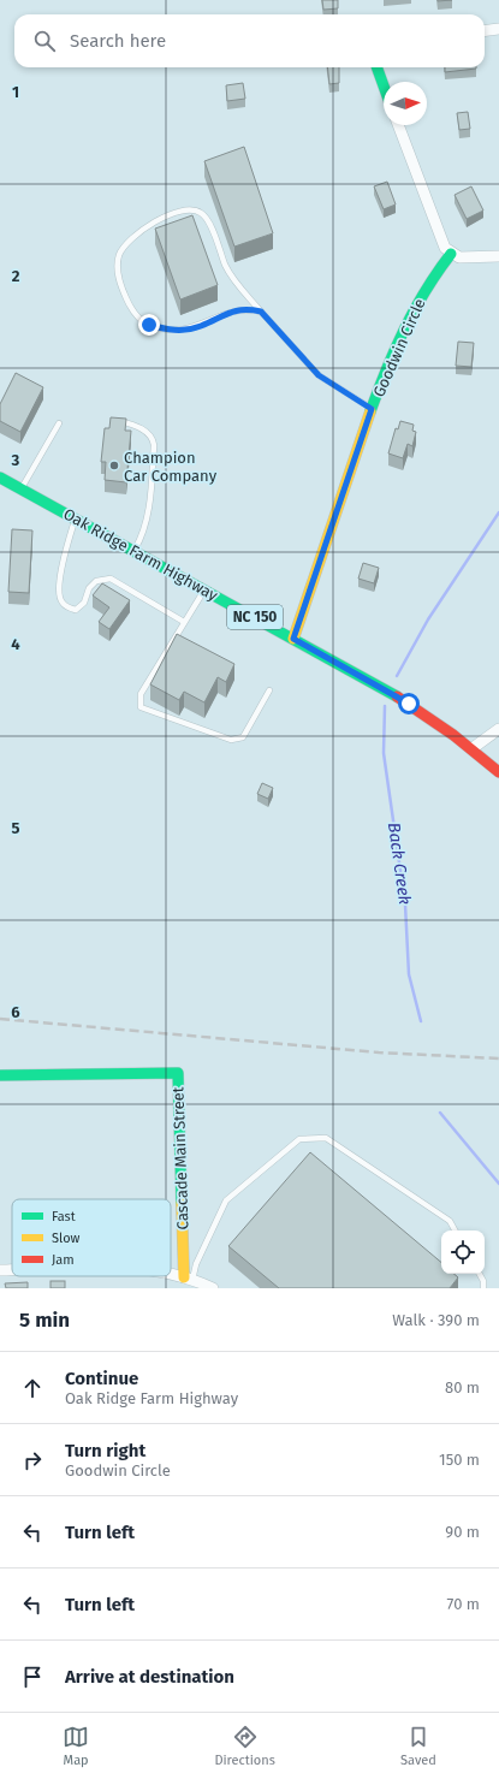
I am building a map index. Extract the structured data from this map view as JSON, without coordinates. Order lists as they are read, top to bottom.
{
  "streets": {
    "street": [
      "Goodwin Circle",
      "Oak Ridge Farm Highway",
      "NC 150",
      "Cascade Main Street"
    ]
  },
  "crossings": [
    ["Goodwin Circle", "Oak Ridge Farm Highway"]
  ],
  "water": ["Back Creek"],
  "places": ["Champion Car Company"],
  "legend": ["Fast", "Slow", "Jam"],
  "north": "right",
  "page": {
    "search": "Search here",
    "heading": ["5 min", "Walk · 390 m"],
    "list": [
      ["Continue", "Oak Ridge Farm Highway", "80 m"],
      ["Turn right", "Goodwin Circle", "150 m"],
      ["Turn left", "90 m"],
      ["Turn left", "70 m"],
      "Arrive at destination"
    ],
    "nav": ["Map", "Directions", "Saved"]
  },
  "grid": {
    "rows": [
      "1",
      "2",
      "3",
      "4",
      "5",
      "6"
    ]
  }
}
